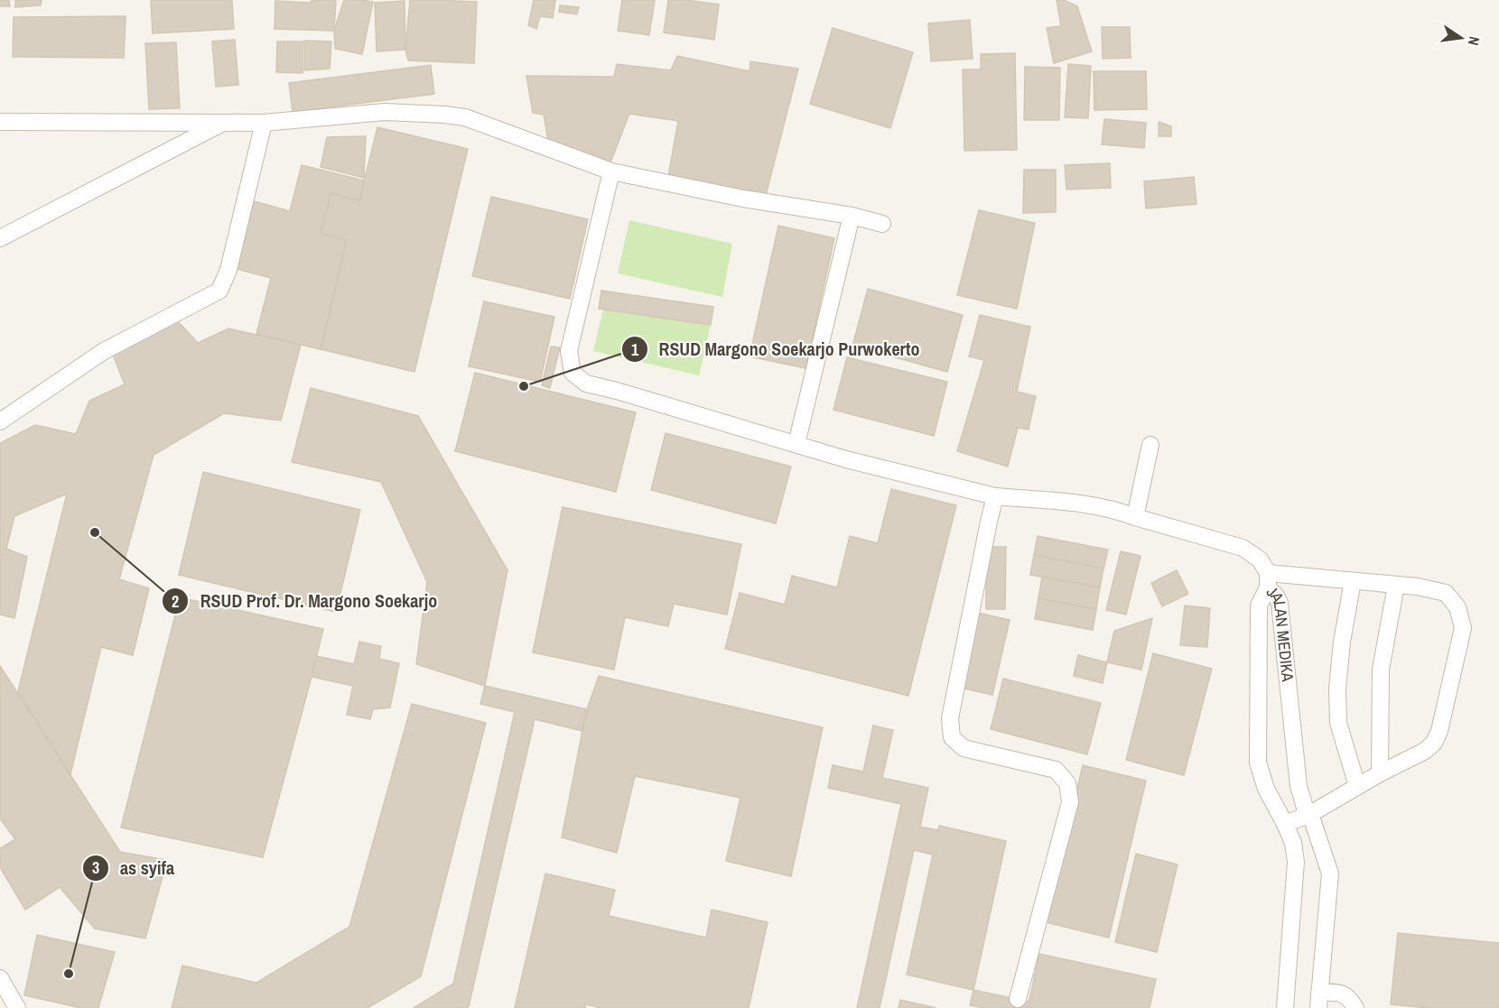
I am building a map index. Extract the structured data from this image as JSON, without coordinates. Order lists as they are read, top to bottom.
{
  "streets": {
    "lane": ["JALAN MEDIKA"]
  },
  "places": ["RSUD Margono Soekarjo Purwokerto", "RSUD Prof. Dr. Margono Soekarjo", "as syifa"],
  "north": "right"
}
